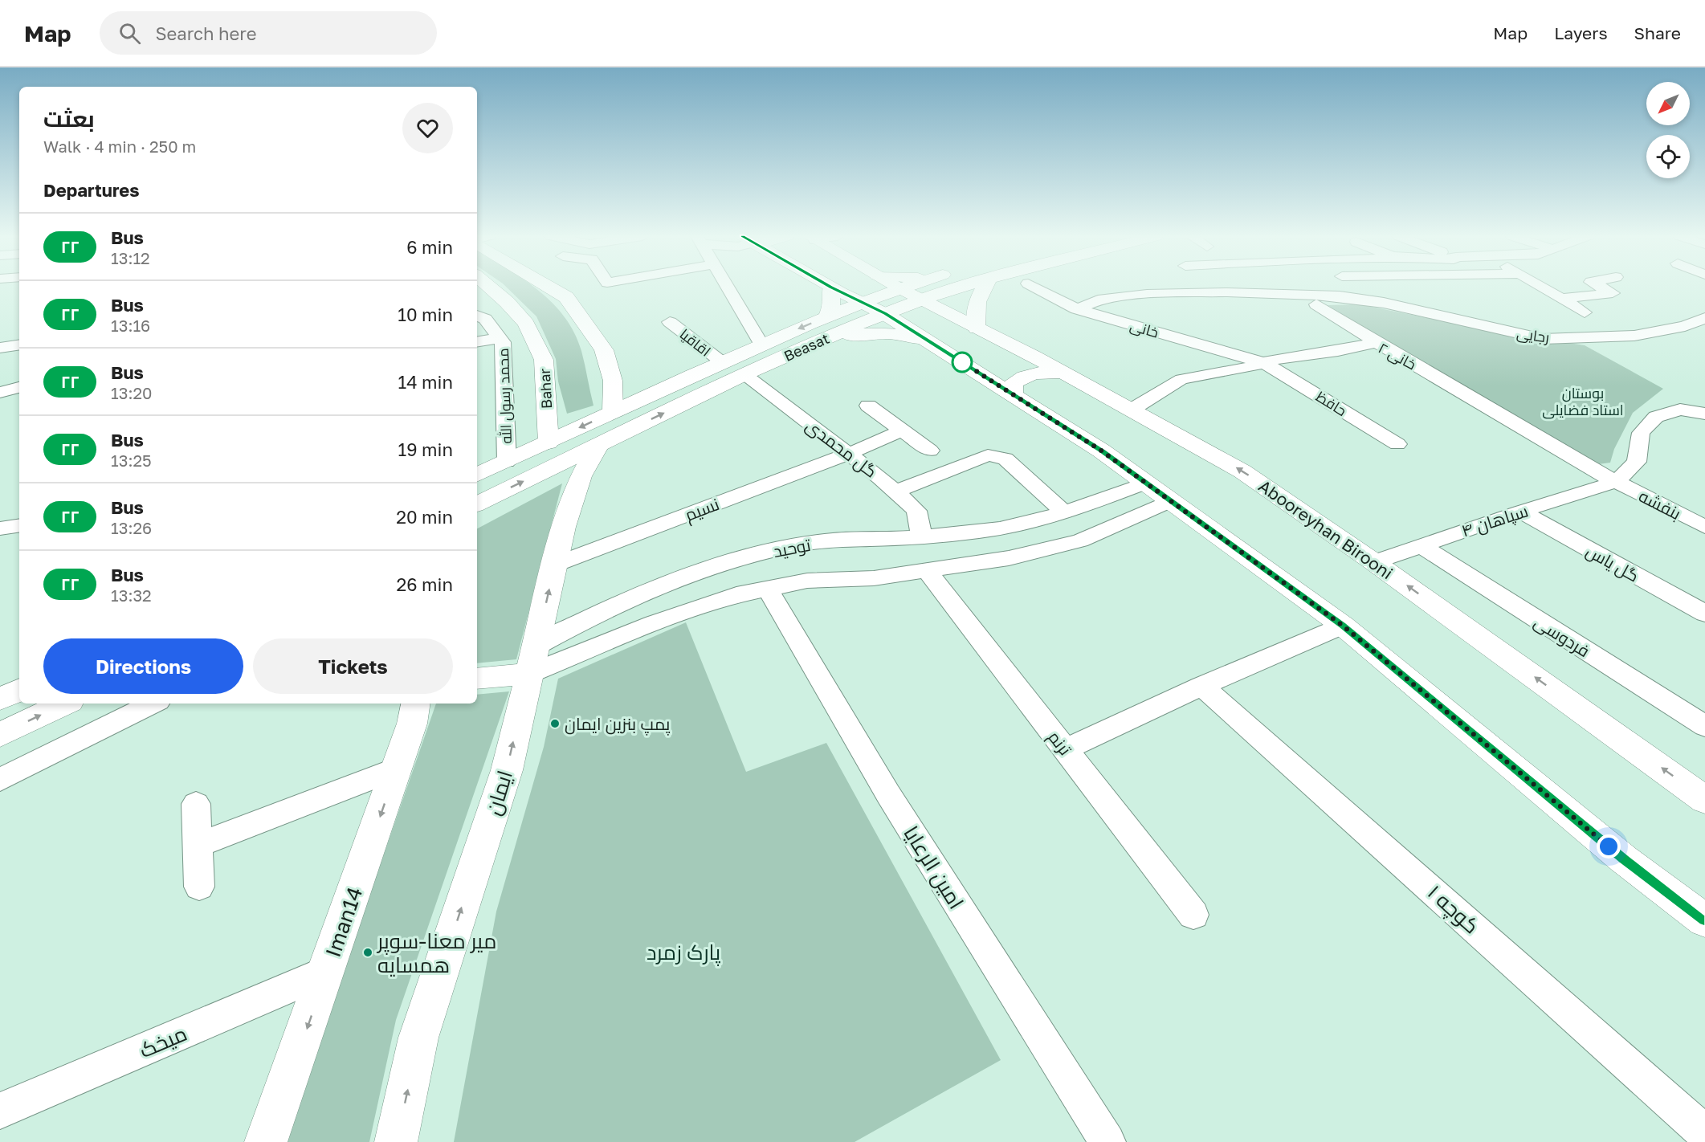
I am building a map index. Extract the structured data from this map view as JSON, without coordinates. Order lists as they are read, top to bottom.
{
  "streets": {
    "main road": [
      "Beasat",
      "Bahar",
      "Abooreyhan Birooni",
      "ایمان",
      "Iman14"
    ],
    "street": [
      "خانی",
      "رجایی",
      "اقاقیا",
      "خانی ۲",
      "محمد رسول الله",
      "حافظ",
      "گل محمدی",
      "بنفشه",
      "نسیم",
      "سپاهان ۴",
      "توحید",
      "گل یاس",
      "فردوسی",
      "ترنم",
      "امین الرعایا",
      "کوچه ۱",
      "میخک"
    ]
  },
  "crossings": [
    ["خانی", "رجایی"],
    ["خانی", "خانی ۲"],
    ["خانی", "حافظ"],
    ["اقاقیا", "Beasat"],
    ["Beasat", "Bahar"],
    ["Beasat", "محمد رسول الله"],
    ["Beasat", "گل محمدی"],
    ["Beasat", "Abooreyhan Birooni"],
    ["Beasat", "ایمان"],
    ["خانی ۲", "حافظ"],
    ["خانی ۲", "بنفشه"],
    ["خانی ۲", "سپاهان ۴"],
    ["خانی ۲", "Abooreyhan Birooni"],
    ["گل محمدی", "نسیم"],
    ["گل محمدی", "توحید"],
    ["بنفشه", "سپاهان ۴"],
    ["نسیم", "ایمان"],
    ["سپاهان ۴", "Abooreyhan Birooni"],
    ["سپاهان ۴", "گل یاس"],
    ["سپاهان ۴", "فردوسی"],
    ["توحید", "ایمان"],
    ["Iman14", "میخک"]
  ],
  "one_way": ["ایمان", "Iman14"],
  "parks": ["بوستان استاد فضایلی", "پارک زمرد"],
  "places": ["پمپ بنزین ایمان", "میر معنا-سوپر همسایه"],
  "lines": ["bus line ۲۲"],
  "north": "bottom left",
  "page": {
    "header": "Map",
    "search": "Search here",
    "nav": ["Map", "Layers", "Share"],
    "heading": [
      ["بعثت", "Walk · 4 min · 250 m"],
      "Departures"
    ],
    "list": [
      {
        "mark": "۲۲",
        "name": "Bus",
        "note": "13:12",
        "value": "6 min"
      },
      {
        "mark": "۲۲",
        "name": "Bus",
        "note": "13:16",
        "value": "10 min"
      },
      {
        "mark": "۲۲",
        "name": "Bus",
        "note": "13:20",
        "value": "14 min"
      },
      {
        "mark": "۲۲",
        "name": "Bus",
        "note": "13:25",
        "value": "19 min"
      },
      {
        "mark": "۲۲",
        "name": "Bus",
        "note": "13:26",
        "value": "20 min"
      },
      {
        "mark": "۲۲",
        "name": "Bus",
        "note": "13:32",
        "value": "26 min"
      }
    ],
    "buttons": ["Directions", "Tickets"]
  }
}
